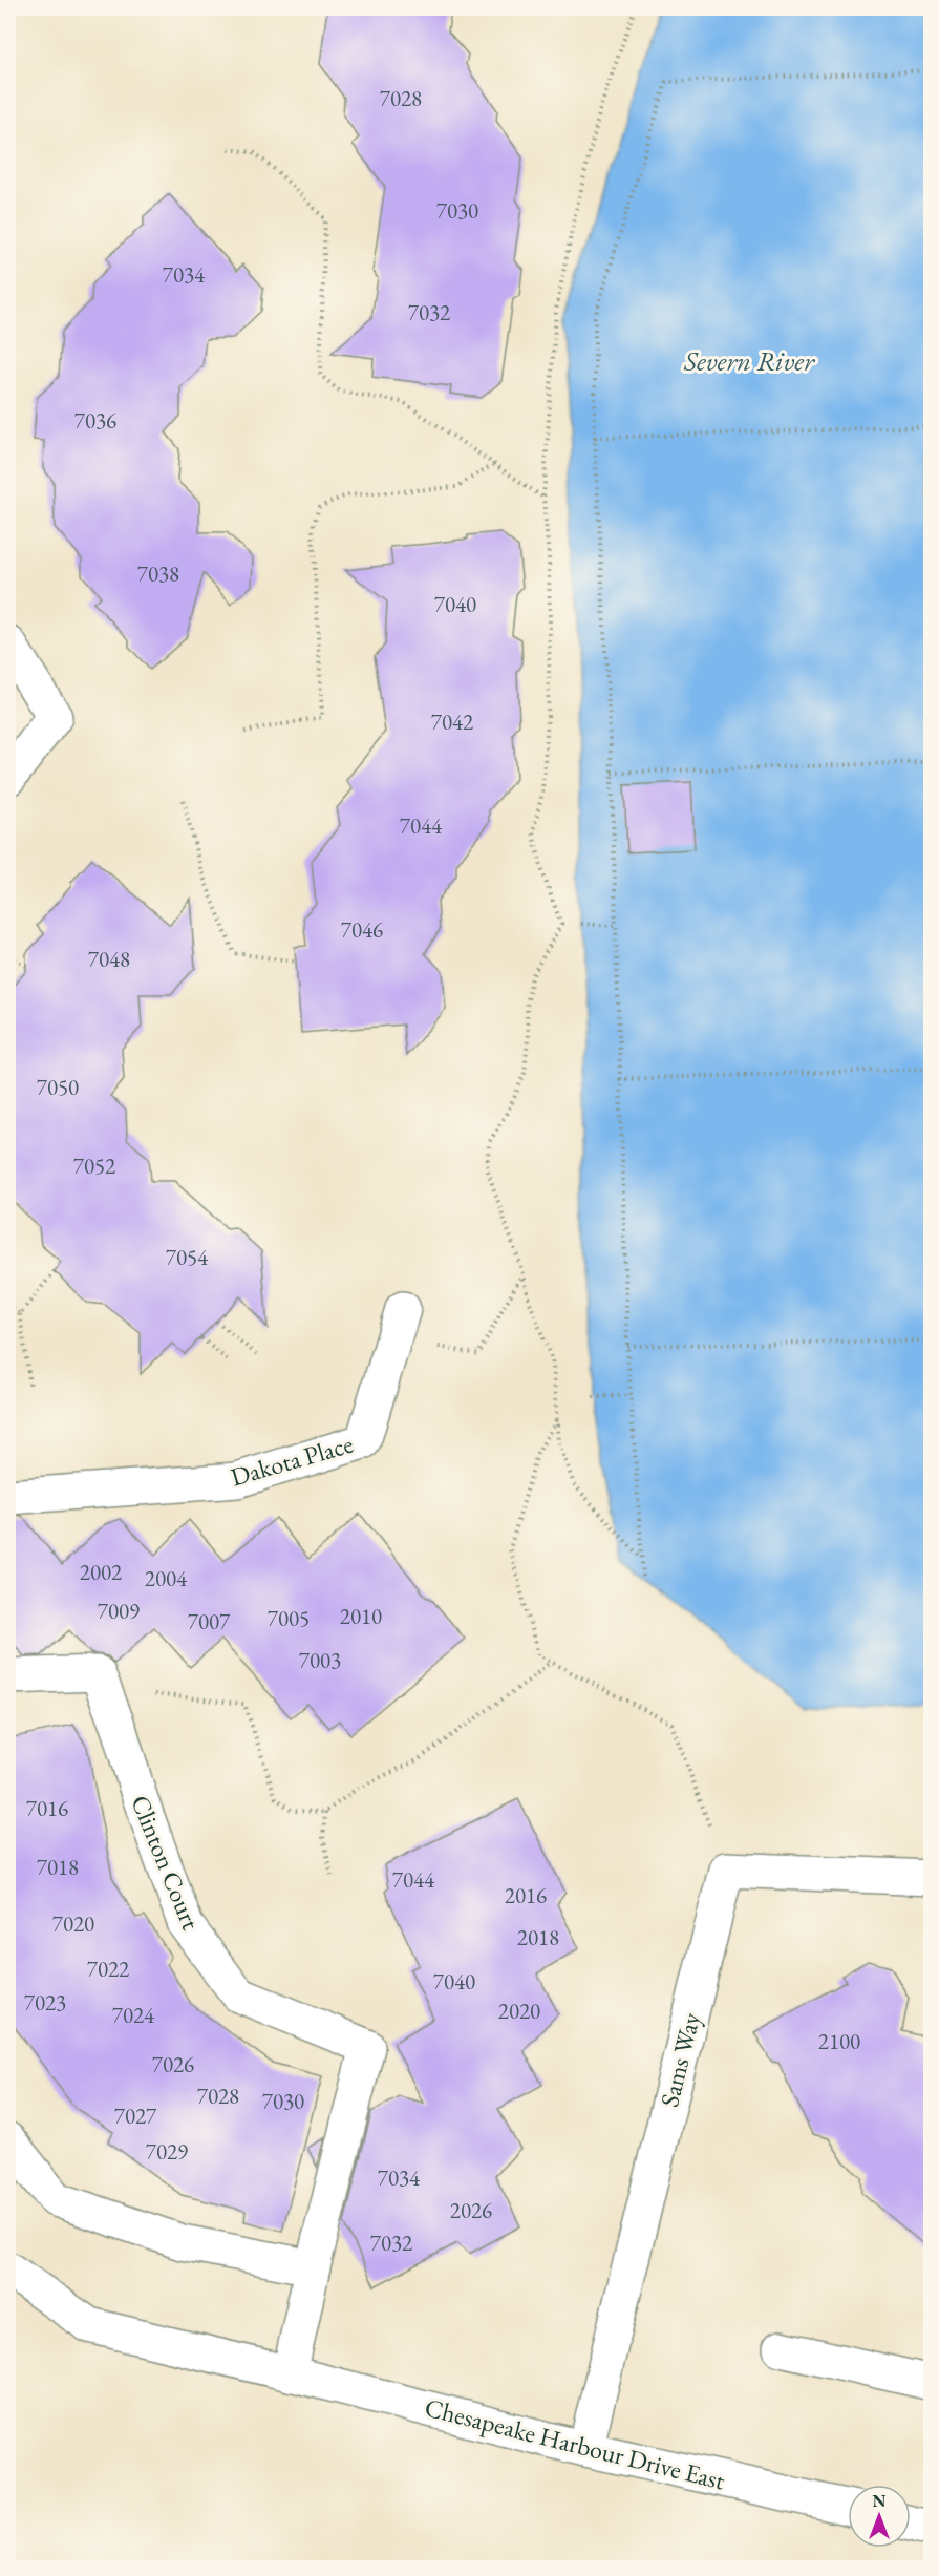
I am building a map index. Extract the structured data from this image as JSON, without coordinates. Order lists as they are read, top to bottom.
{
  "streets": {
    "street": [
      "Dakota Place",
      "Clinton Court",
      "Sams Way",
      "Chesapeake Harbour Drive East"
    ]
  },
  "crossings": [
    ["Sams Way", "Chesapeake Harbour Drive East"]
  ],
  "water": ["Severn River"],
  "house_numbers": [
    "7028",
    "7030",
    "7034",
    "7032",
    "7036",
    "7038",
    "7040",
    "7042",
    "7044",
    "7046",
    "7048",
    "7050",
    "7052",
    "7054",
    "2002",
    "2004",
    "7009",
    "2010",
    "7005",
    "7007",
    "7003",
    "7016",
    "7018",
    "7044",
    "2016",
    "7020",
    "2018",
    "7022",
    "7040",
    "7023",
    "2020",
    "7024",
    "2100",
    "7026",
    "7028",
    "7030",
    "7027",
    "7029",
    "7034",
    "2026",
    "7032"
  ],
  "north": "top"
}
